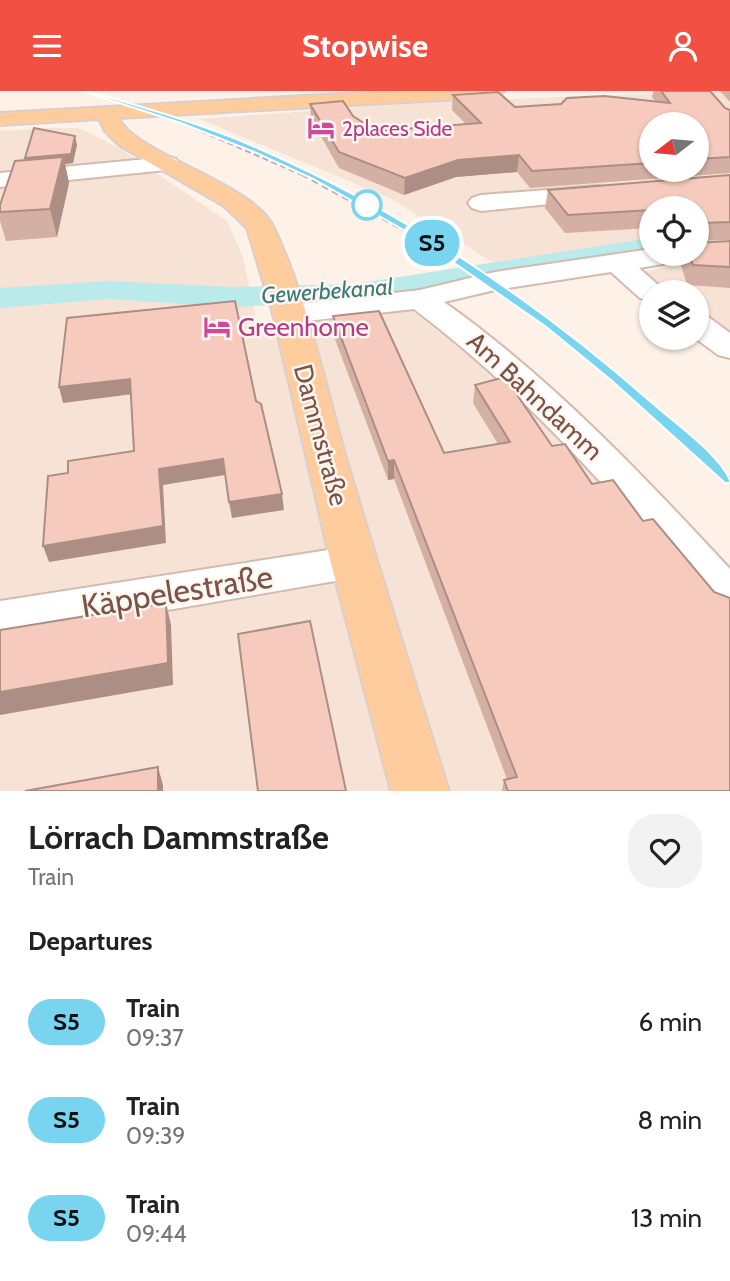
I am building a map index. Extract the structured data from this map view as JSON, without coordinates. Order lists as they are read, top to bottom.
{
  "streets": {
    "main road": ["Dammstraße"],
    "street": ["Am Bahndamm", "Käppelestraße"]
  },
  "crossings": [
    ["Dammstraße", "Käppelestraße"]
  ],
  "water": ["Gewerbekanal"],
  "places": {
    "hotel": ["2places Side", "Greenhome"]
  },
  "north": "left",
  "page": {
    "header": "Stopwise",
    "on_map": "S5",
    "heading": [
      ["Lörrach Dammstraße", "Train"],
      "Departures"
    ],
    "list": [
      {
        "mark": "S5",
        "name": "Train",
        "note": "09:37",
        "value": "6 min"
      },
      {
        "mark": "S5",
        "name": "Train",
        "note": "09:39",
        "value": "8 min"
      },
      {
        "mark": "S5",
        "name": "Train",
        "note": "09:44",
        "value": "13 min"
      }
    ]
  }
}
